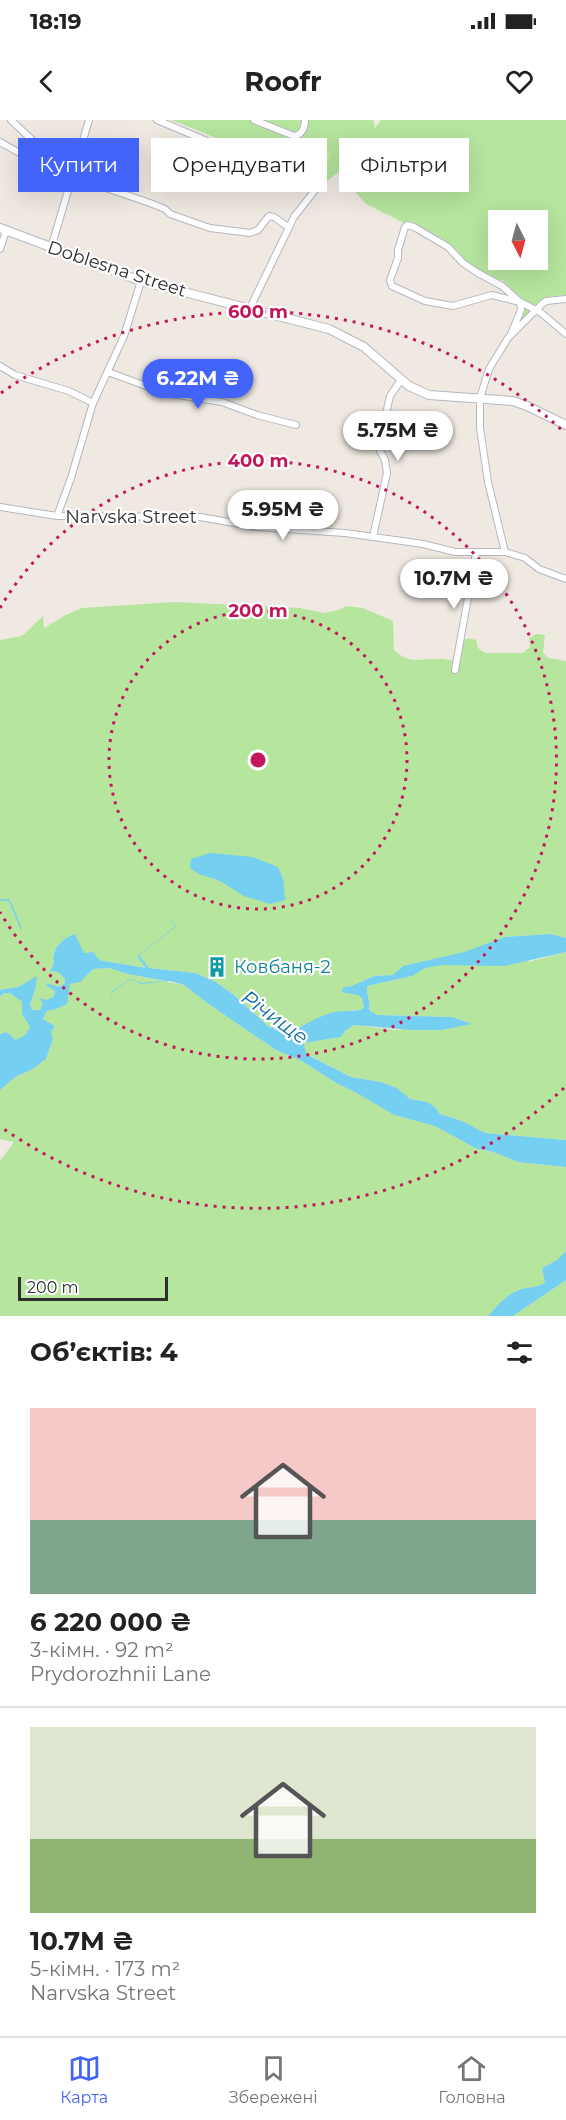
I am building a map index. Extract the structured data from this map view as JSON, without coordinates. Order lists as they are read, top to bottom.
{
  "streets": {
    "street": ["Doblesna Street", "Narvska Street"]
  },
  "water": ["Річище"],
  "places": {
    "building": ["Ковбаня-2"]
  },
  "scale_bar": "200 m",
  "north": "bottom",
  "page": {
    "status": "18:19",
    "header": "Roofr",
    "chip": ["Купити", "Орендувати", "Фільтри"],
    "price": [
      "6.22M ₴",
      "5.75M ₴",
      "5.95M ₴",
      "10.7M ₴"
    ],
    "scale": "200 m",
    "heading": "Об’єктів: 4",
    "list": [
      {
        "name": "6 220 000 ₴",
        "note": "3-кімн. · 92 m² · Prydorozhnii Lane"
      },
      {
        "name": "10.7M ₴",
        "note": "5-кімн. · 173 m² · Narvska Street"
      }
    ],
    "tabs": ["Карта", "Збережені", "Головна"]
  },
  "rings": ["600 m", "400 m", "200 m"]
}
